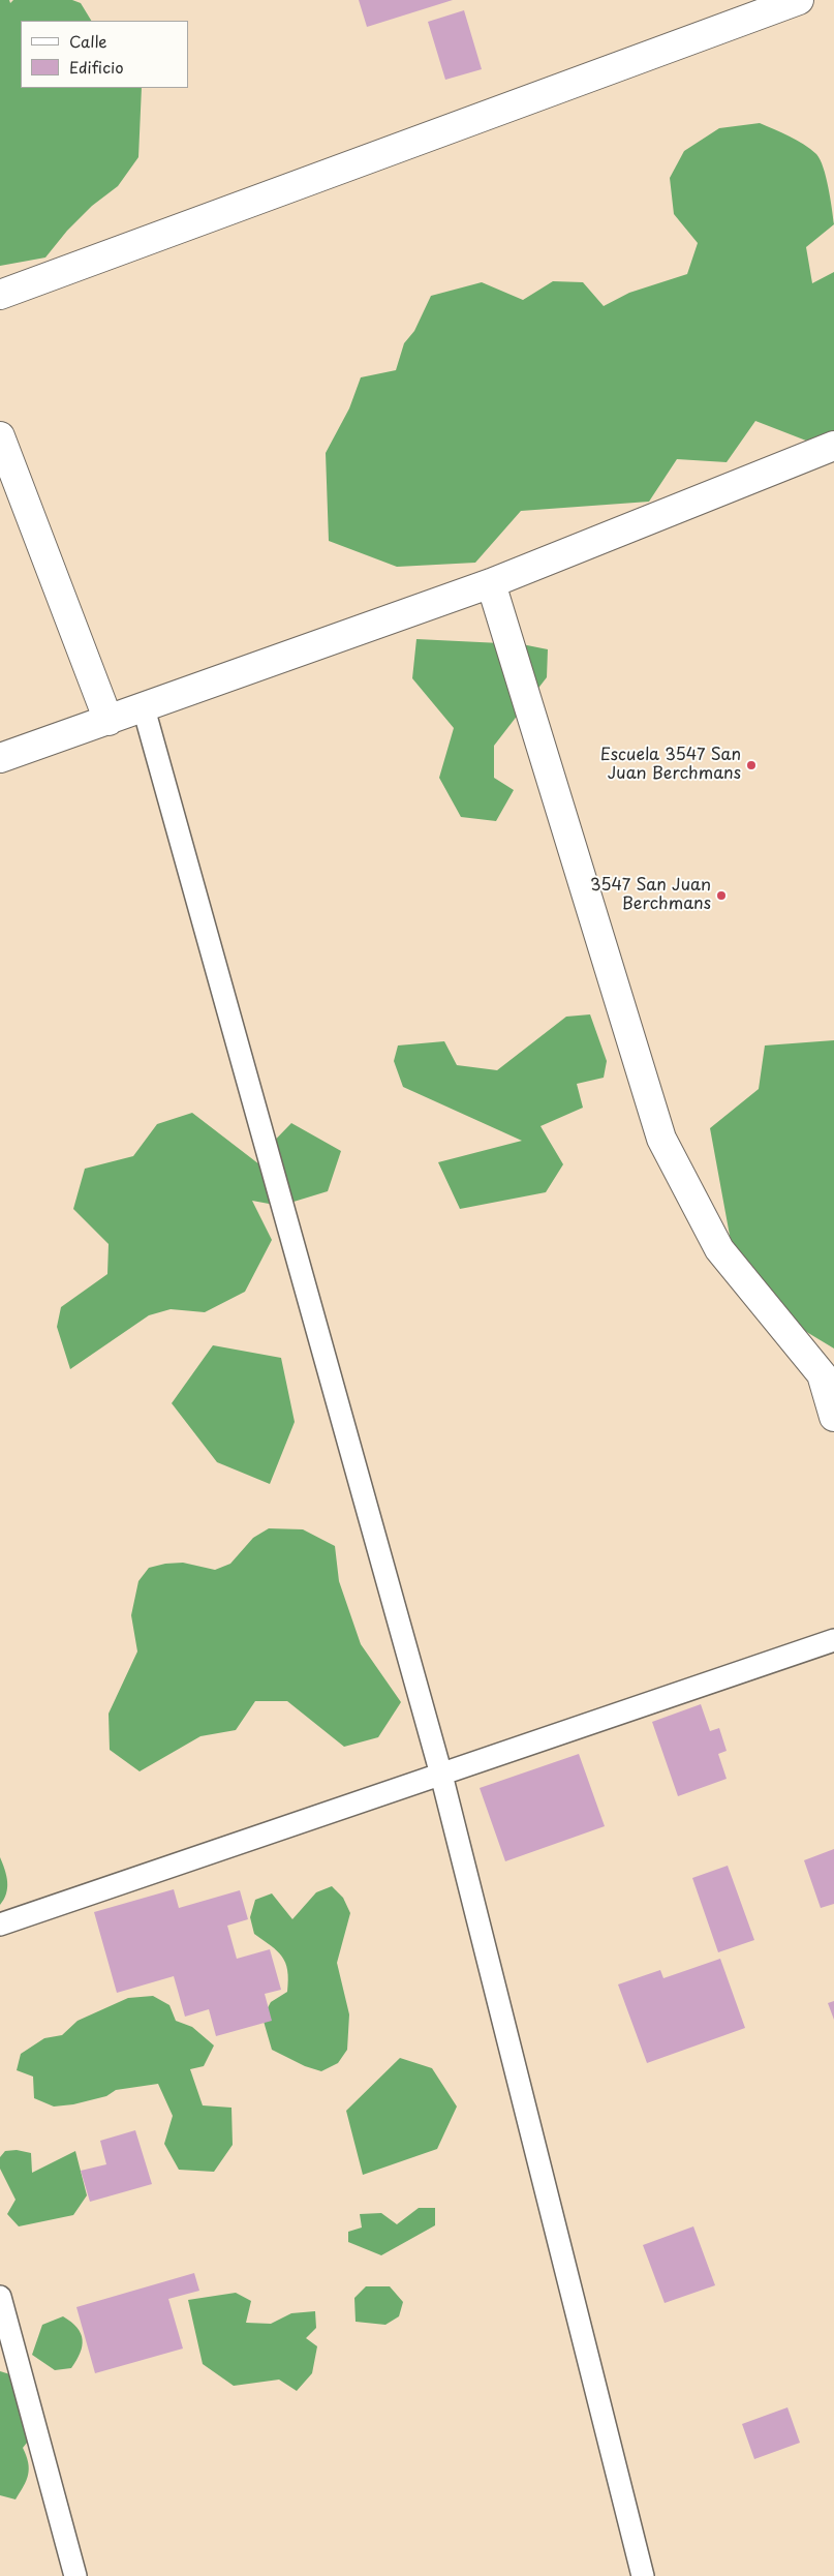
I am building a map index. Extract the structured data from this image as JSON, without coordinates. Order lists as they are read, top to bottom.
{
  "places": ["Escuela 3547 San Juan Berchmans", "3547 San Juan Berchmans"],
  "legend": ["Calle", "Edificio"]
}
